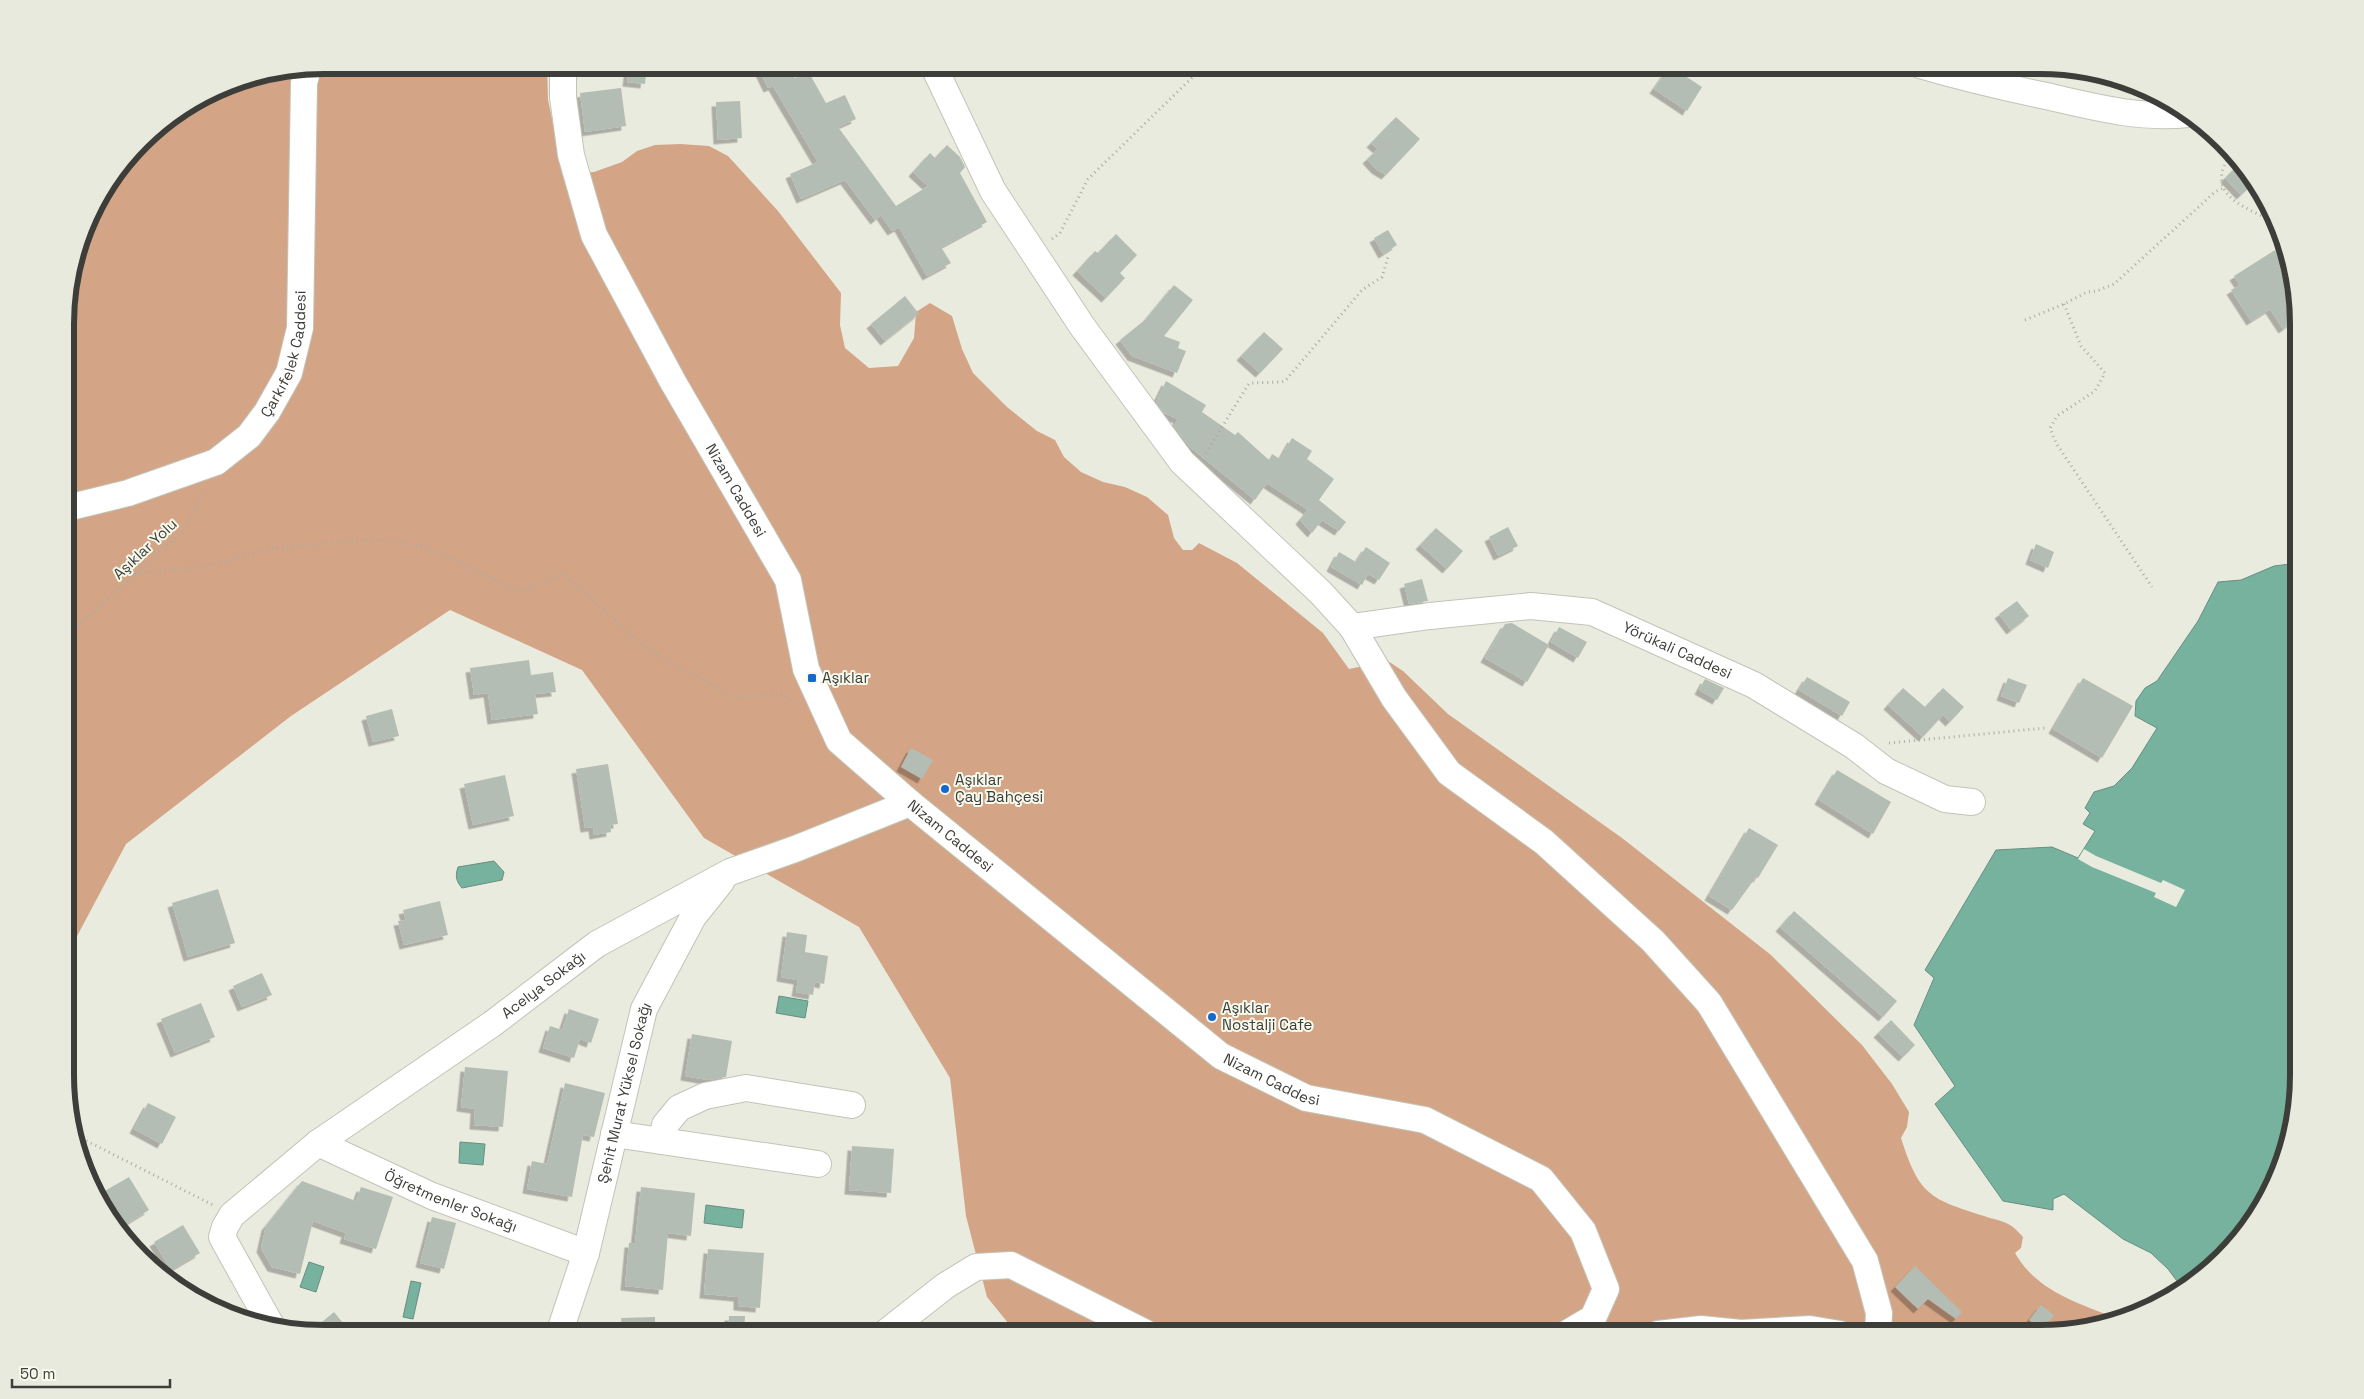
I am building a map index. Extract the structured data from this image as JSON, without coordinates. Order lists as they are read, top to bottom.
{
  "streets": {
    "street": [
      "Çarkıfelek Caddesi",
      "Nizam Caddesi",
      "Yörükali Caddesi",
      "Acelya Sokağı",
      "Şehit Murat Yüksel Sokağı",
      "Öğretmenler Sokağı"
    ],
    "path": ["Aşıklar Yolu"]
  },
  "crossings": [
    ["Çarkıfelek Caddesi", "Aşıklar Yolu"],
    ["Nizam Caddesi", "Acelya Sokağı"],
    ["Acelya Sokağı", "Şehit Murat Yüksel Sokağı"],
    ["Acelya Sokağı", "Öğretmenler Sokağı"],
    ["Şehit Murat Yüksel Sokağı", "Öğretmenler Sokağı"]
  ],
  "places": {
    "transit": ["Aşıklar"],
    "other": ["Aşıklar Çay Bahçesi", "Aşıklar Nostalji Cafe"]
  },
  "scale_bar": "50 m"
}
